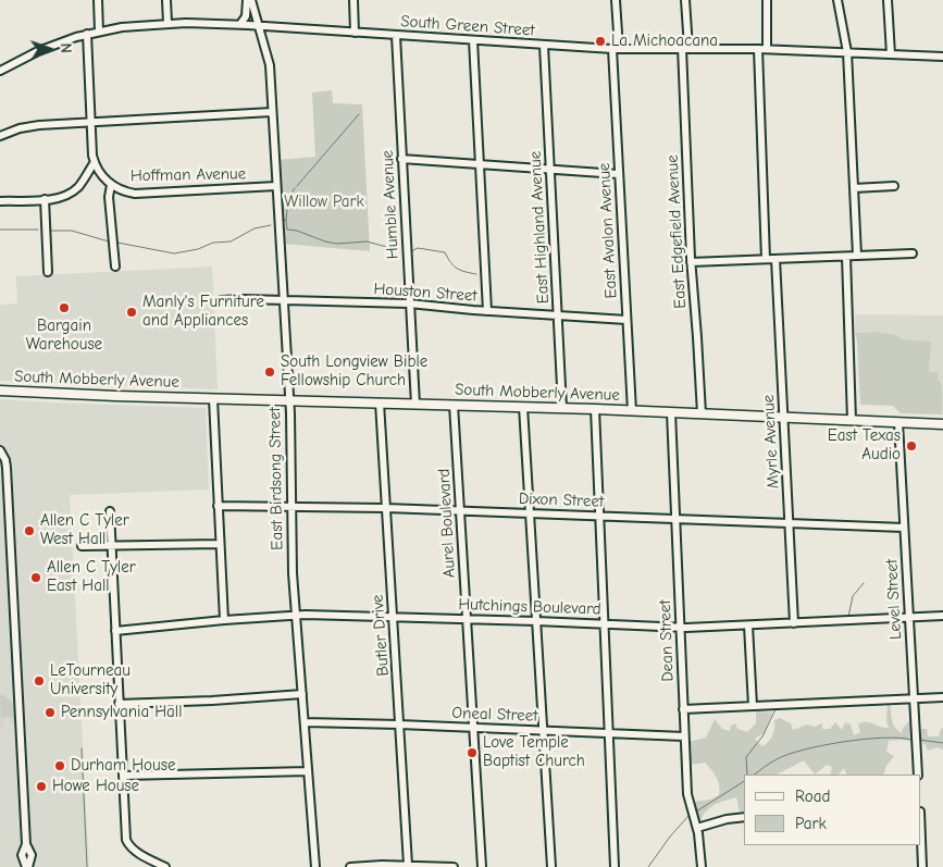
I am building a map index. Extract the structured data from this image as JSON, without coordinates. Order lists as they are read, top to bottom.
{
  "streets": {
    "main road": ["South Mobberly Avenue"],
    "street": [
      "South Green Street",
      "Hoffman Avenue",
      "Humble Avenue",
      "East Highland Avenue",
      "East Avalon Avenue",
      "East Edgefield Avenue",
      "Houston Street",
      "Myrle Avenue",
      "East Birdsong Street",
      "Dixon Street",
      "Aurel Boulevard",
      "Level Street",
      "Hutchings Boulevard",
      "Butler Drive",
      "Dean Street",
      "Oneal Street"
    ]
  },
  "crossings": [
    ["South Green Street", "Humble Avenue"],
    ["South Green Street", "East Highland Avenue"],
    ["South Green Street", "East Avalon Avenue"],
    ["South Green Street", "East Edgefield Avenue"],
    ["South Green Street", "East Birdsong Street"],
    ["Hoffman Avenue", "East Birdsong Street"],
    ["Humble Avenue", "Houston Street"],
    ["Humble Avenue", "South Mobberly Avenue"],
    ["East Highland Avenue", "Houston Street"],
    ["East Highland Avenue", "South Mobberly Avenue"],
    ["East Avalon Avenue", "Houston Street"],
    ["East Avalon Avenue", "South Mobberly Avenue"],
    ["East Edgefield Avenue", "South Mobberly Avenue"],
    ["Houston Street", "East Birdsong Street"],
    ["South Mobberly Avenue", "Myrle Avenue"],
    ["South Mobberly Avenue", "East Birdsong Street"],
    ["South Mobberly Avenue", "Aurel Boulevard"],
    ["South Mobberly Avenue", "Level Street"],
    ["South Mobberly Avenue", "Butler Drive"],
    ["South Mobberly Avenue", "Dean Street"],
    ["Myrle Avenue", "Dixon Street"],
    ["Myrle Avenue", "Hutchings Boulevard"],
    ["East Birdsong Street", "Dixon Street"],
    ["East Birdsong Street", "Hutchings Boulevard"],
    ["East Birdsong Street", "Oneal Street"],
    ["Dixon Street", "Aurel Boulevard"],
    ["Dixon Street", "Level Street"],
    ["Dixon Street", "Butler Drive"],
    ["Dixon Street", "Dean Street"],
    ["Aurel Boulevard", "Hutchings Boulevard"],
    ["Aurel Boulevard", "Oneal Street"],
    ["Level Street", "Hutchings Boulevard"],
    ["Hutchings Boulevard", "Butler Drive"],
    ["Hutchings Boulevard", "Dean Street"],
    ["Butler Drive", "Oneal Street"],
    ["Dean Street", "Oneal Street"]
  ],
  "parks": ["Willow Park"],
  "places": [
    "La Michoacana",
    "Bargain Warehouse",
    "Manly's Furniture and Appliances",
    "South Longview Bible Fellowship Church",
    "East Texas Audio",
    "Allen C Tyler West Hall",
    "Allen C Tyler East Hall",
    "LeTourneau University",
    "Pennsylvania Hall",
    "Love Temple Baptist Church",
    "Durham House",
    "Howe House"
  ],
  "legend": ["Road", "Park"],
  "north": "right"
}
